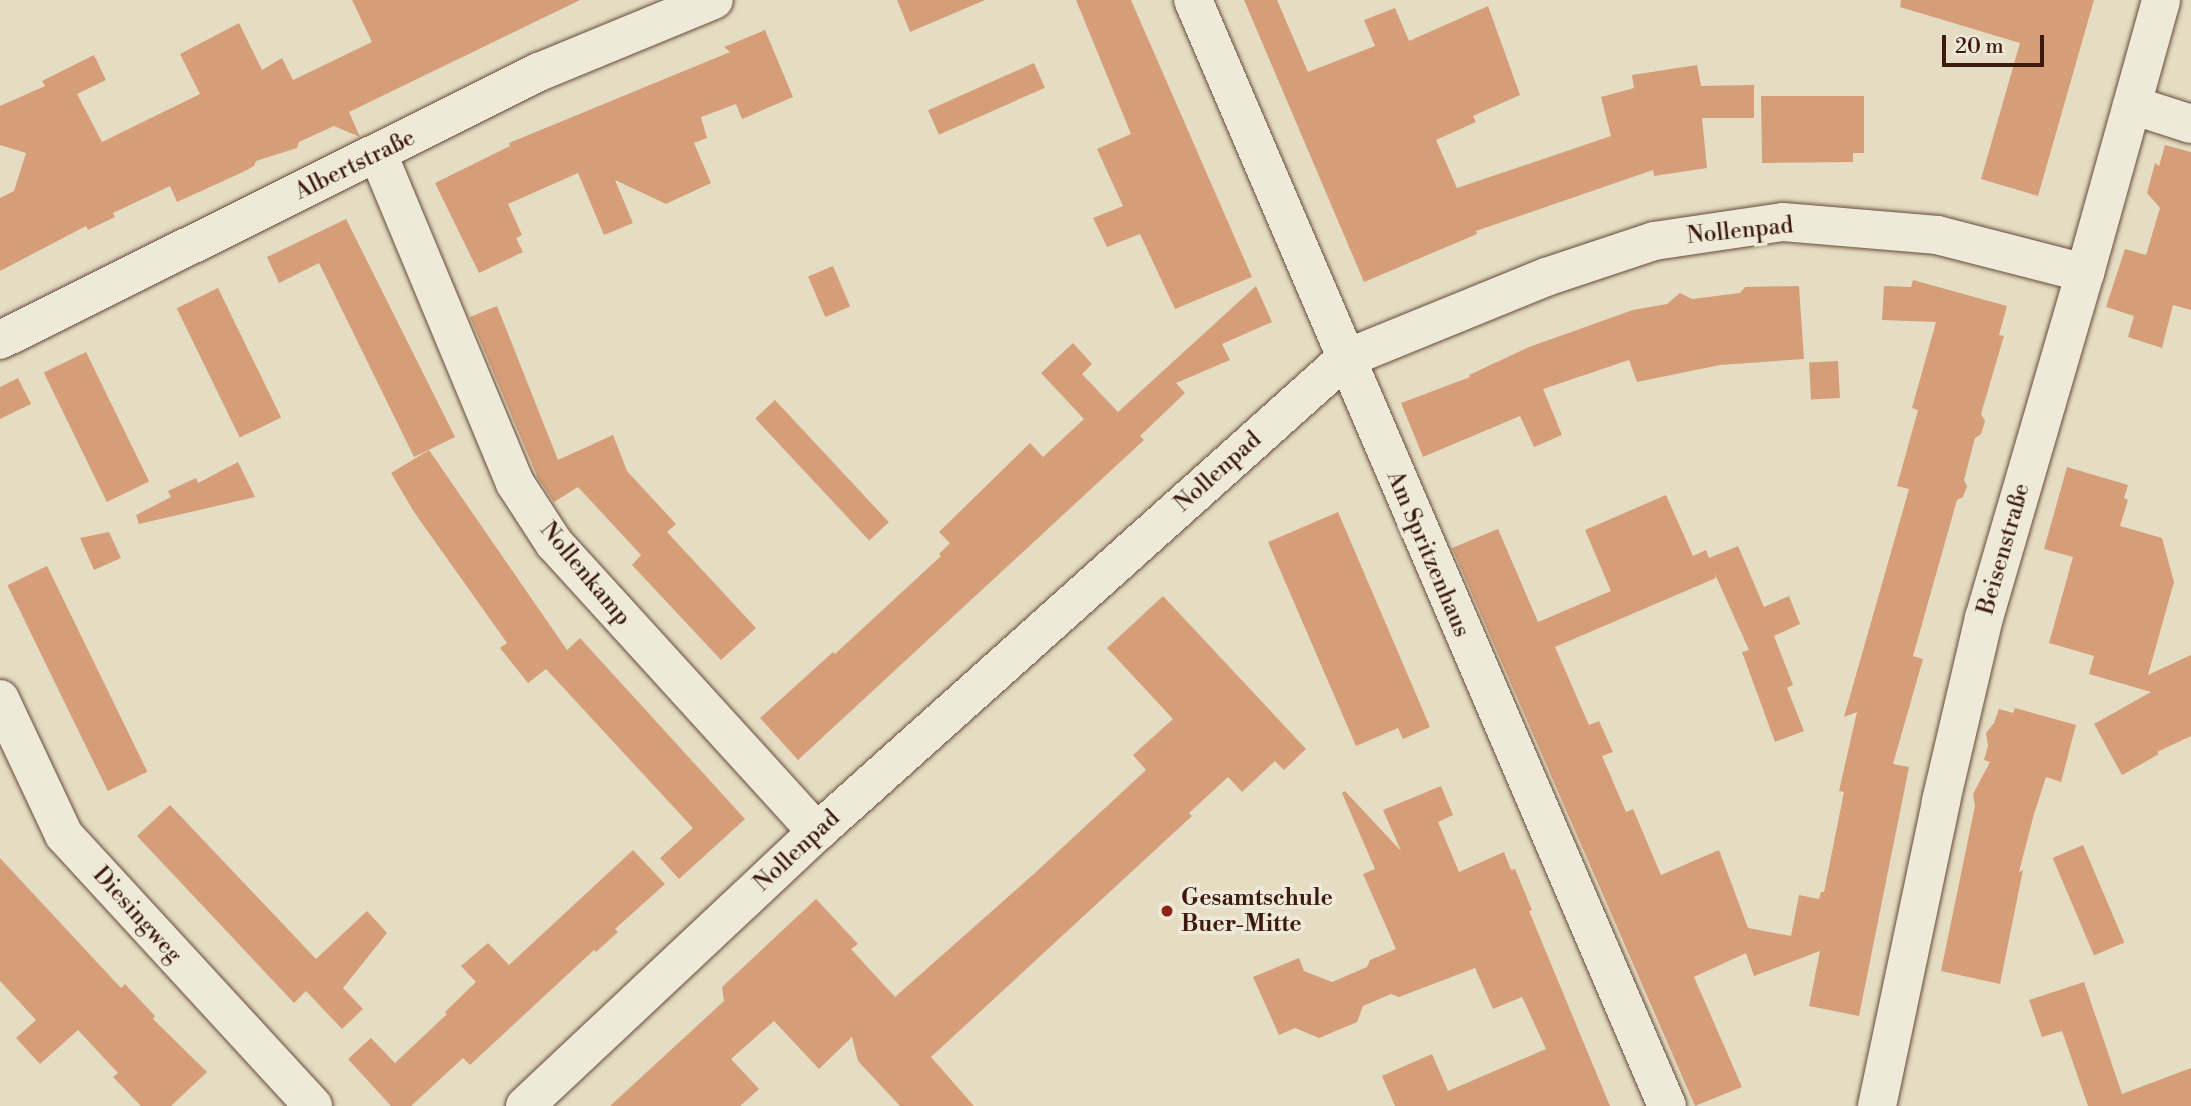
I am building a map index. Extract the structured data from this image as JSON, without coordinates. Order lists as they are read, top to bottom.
{
  "streets": {
    "street": [
      "Albertstraße",
      "Nollenpad",
      "Beisenstraße",
      "Am Spritzenhaus",
      "Nollenkamp",
      "Diesingweg"
    ]
  },
  "crossings": [
    ["Albertstraße", "Nollenkamp"],
    ["Nollenpad", "Beisenstraße"],
    ["Nollenpad", "Am Spritzenhaus"],
    ["Nollenpad", "Nollenkamp"]
  ],
  "places": ["Gesamtschule Buer-Mitte"],
  "scale_bar": "20 m"
}
